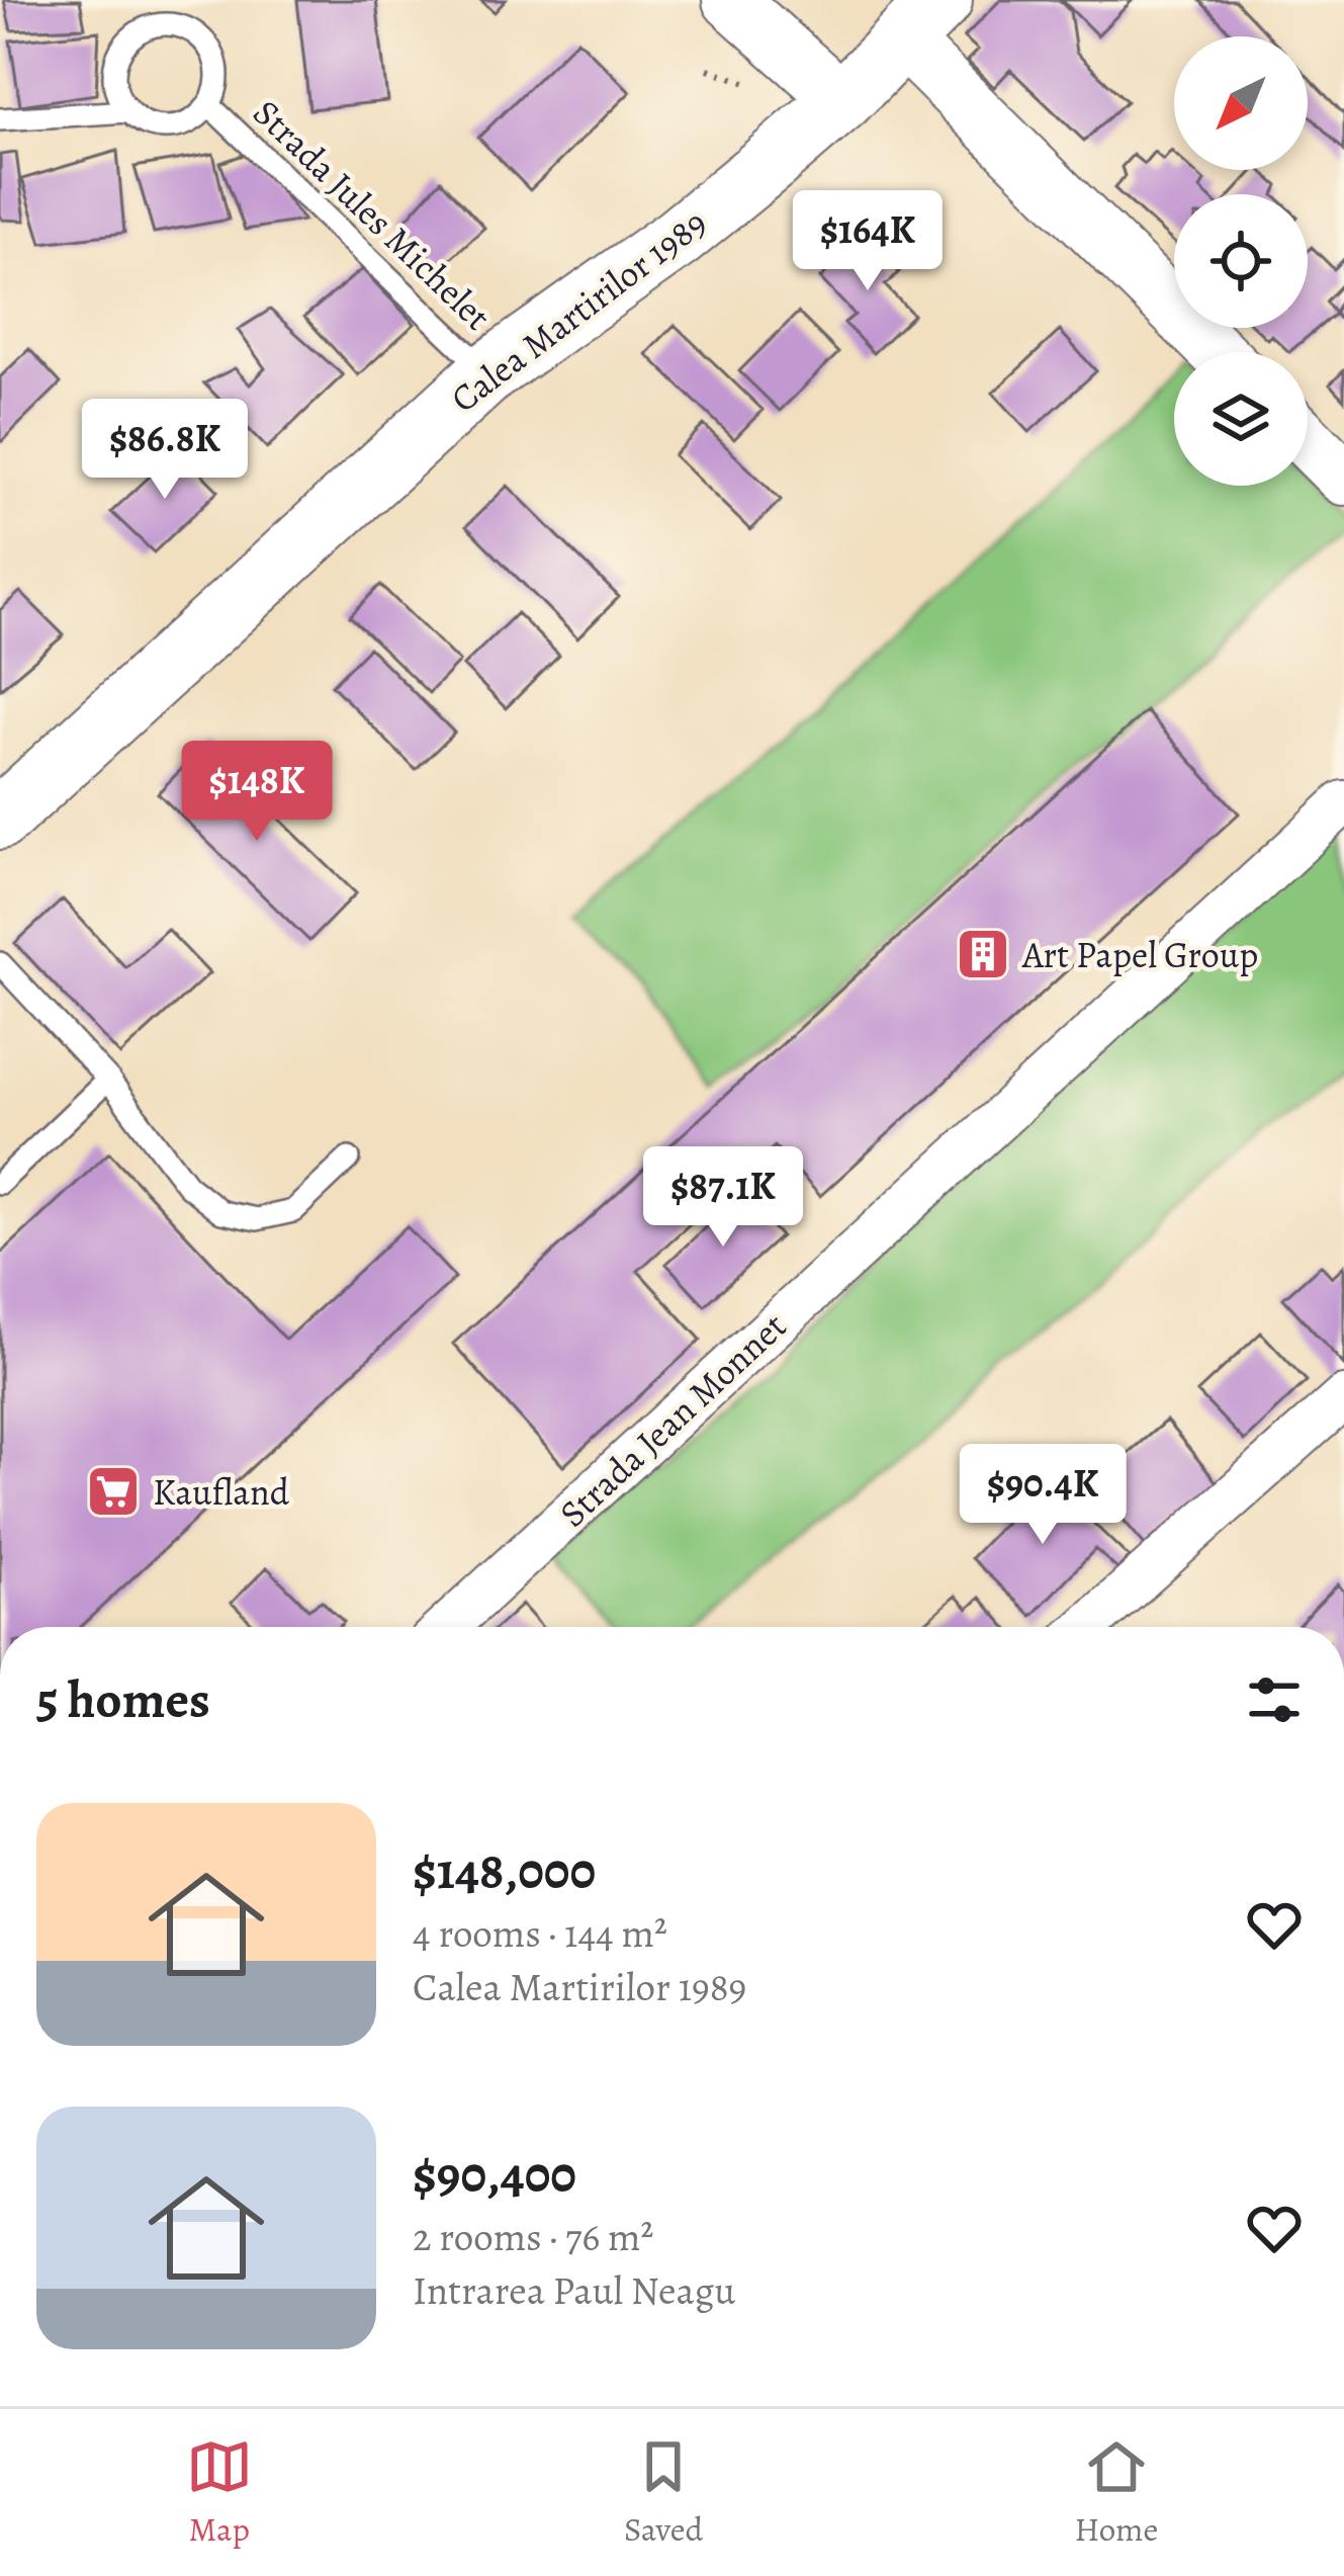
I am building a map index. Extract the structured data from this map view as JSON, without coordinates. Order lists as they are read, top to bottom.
{
  "streets": {
    "main road": ["Calea Martirilor 1989"],
    "street": ["Strada Jean Monnet"],
    "lane": ["Strada Jules Michelet"]
  },
  "crossings": [
    ["Strada Jules Michelet", "Calea Martirilor 1989"]
  ],
  "places": {
    "building": ["Art Papel Group"],
    "supermarket": ["Kaufland"]
  },
  "north": "bottom left",
  "page": {
    "price": [
      "$164K",
      "$86.8K",
      "$148K",
      "$87.1K",
      "$90.4K"
    ],
    "heading": "5 homes",
    "list": [
      {
        "name": "$148,000",
        "note": "4 rooms · 144 m² · Calea Martirilor 1989"
      },
      {
        "name": "$90,400",
        "note": "2 rooms · 76 m² · Intrarea Paul Neagu"
      }
    ],
    "tabs": ["Map", "Saved", "Home"]
  }
}
